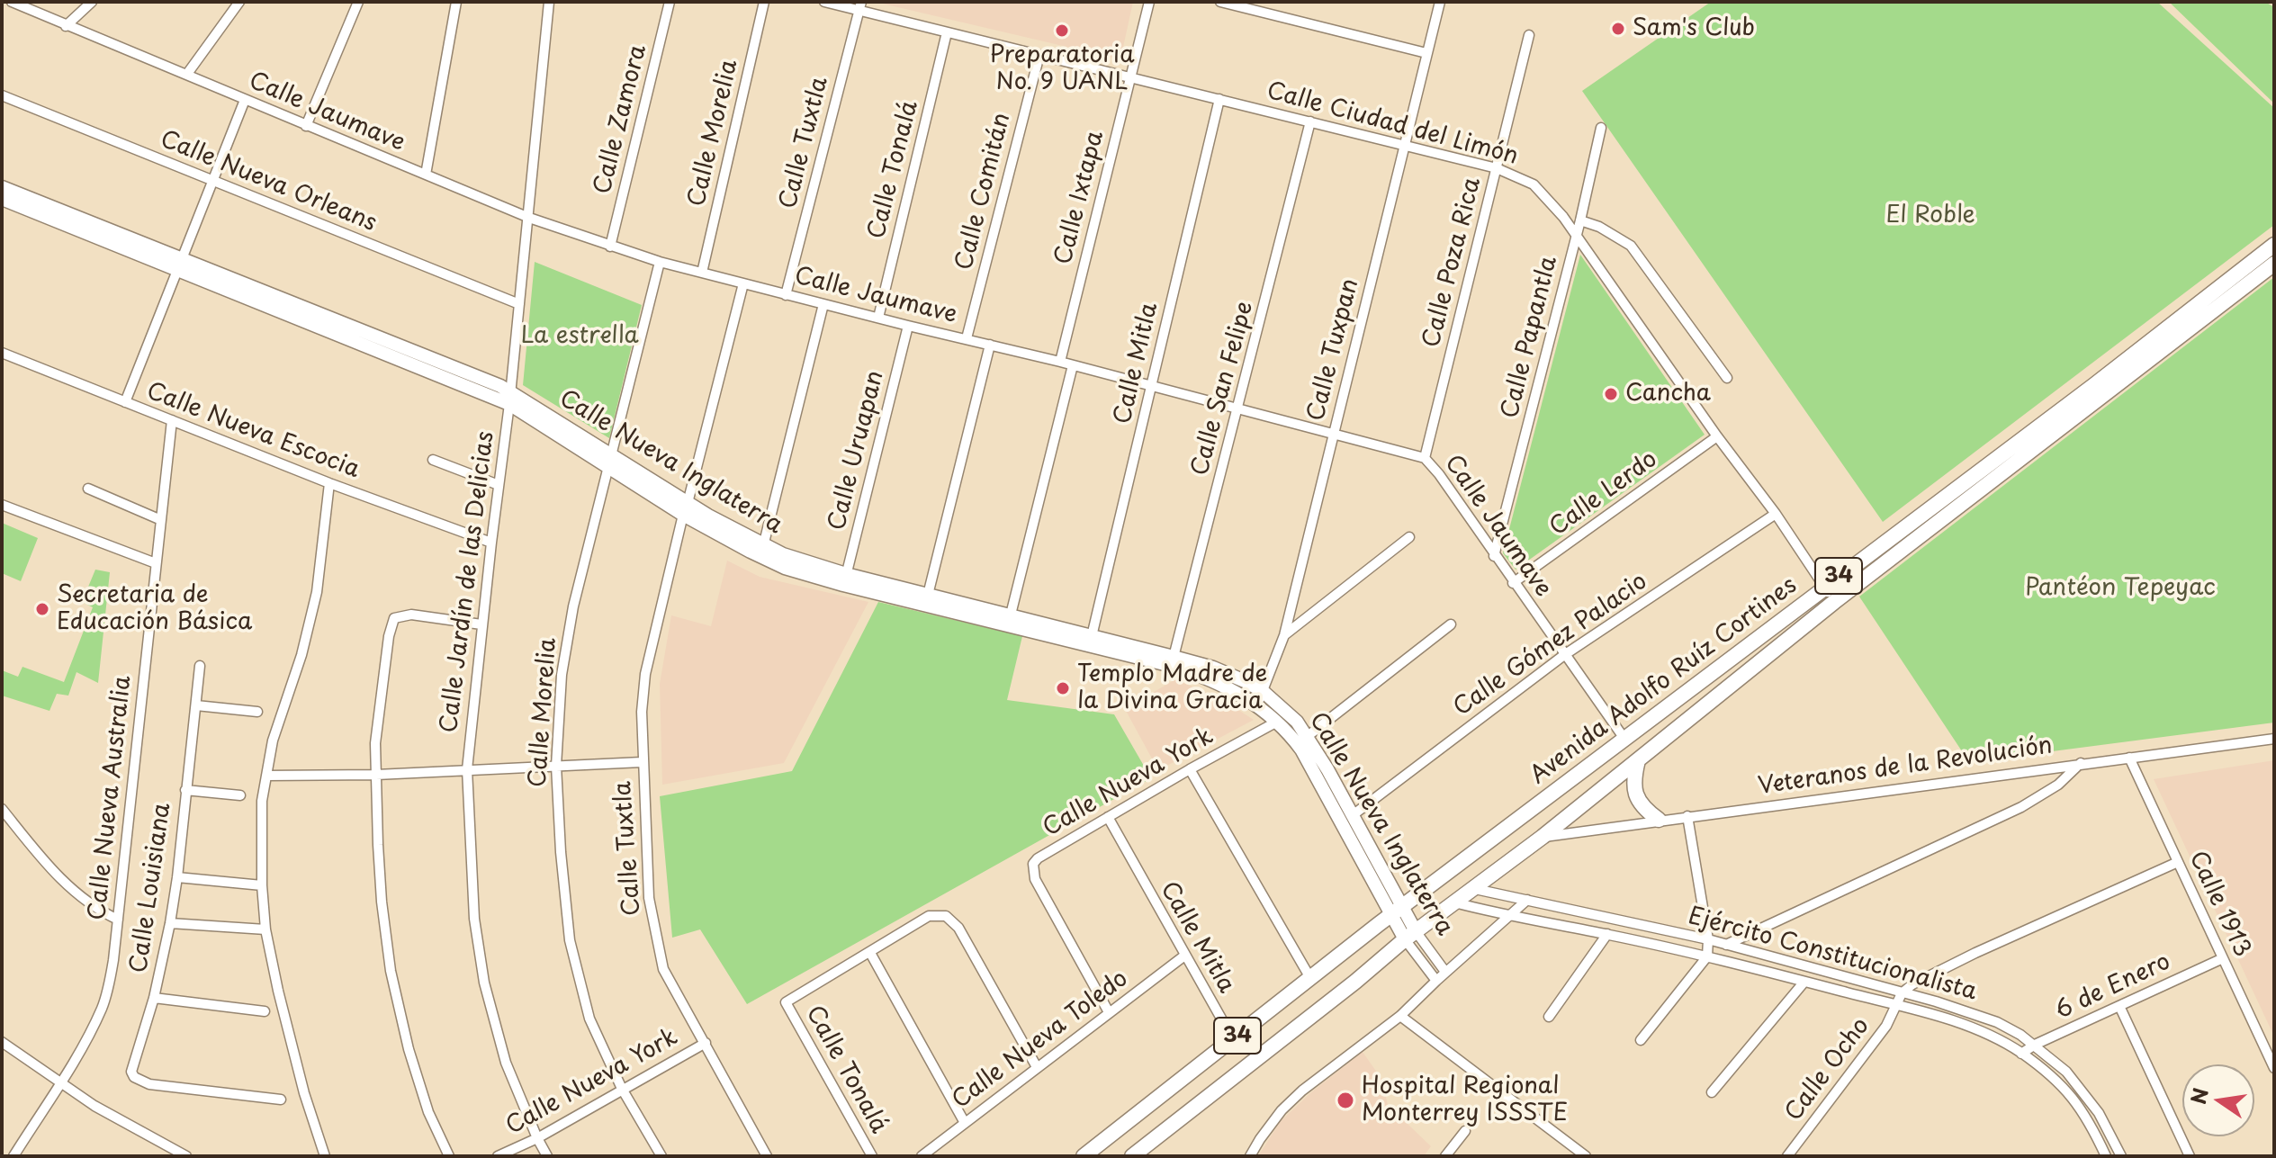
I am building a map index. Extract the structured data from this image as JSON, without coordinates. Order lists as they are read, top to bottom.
{
  "streets": {
    "main road": ["34", "Avenida Adolfo Ruíz Cortines"],
    "street": [
      "Calle Jaumave",
      "Calle Zamora",
      "Calle Ciudad del Limón",
      "Calle Morelia",
      "Calle Tuxtla",
      "Calle Tonalá",
      "Calle Nueva Orleans",
      "Calle Comitán",
      "Calle Ixtapa",
      "Calle Poza Rica",
      "Calle Papantla",
      "Calle Tuxpan",
      "Calle Mitla",
      "Calle San Felipe",
      "Calle Nueva Escocia",
      "Calle Uruapan",
      "Calle Nueva Inglaterra",
      "Calle Lerdo",
      "Calle Jardín de las Delicias",
      "Calle Gómez Palacio",
      "Veteranos de la Revolución",
      "Calle Nueva York",
      "Calle Nueva Australia",
      "Calle Louisiana",
      "Calle 1913",
      "Ejército Constitucionalista",
      "6 de Enero",
      "Calle Nueva Toledo",
      "Calle Ocho"
    ]
  },
  "crossings": [
    ["Calle Jaumave", "Calle Zamora"],
    ["Calle Jaumave", "Calle Morelia"],
    ["Calle Jaumave", "Calle Tuxtla"],
    ["Calle Jaumave", "Calle Tonalá"],
    ["Calle Jaumave", "Calle Comitán"],
    ["Calle Jaumave", "Calle Ixtapa"],
    ["Calle Jaumave", "Calle Poza Rica"],
    ["Calle Jaumave", "Calle Papantla"],
    ["Calle Jaumave", "Calle Tuxpan"],
    ["Calle Jaumave", "Calle Mitla"],
    ["Calle Jaumave", "Calle San Felipe"],
    ["Calle Jaumave", "Calle Uruapan"],
    ["Calle Jaumave", "Calle Lerdo"],
    ["Calle Jaumave", "Calle Jardín de las Delicias"],
    ["Calle Jaumave", "Calle Gómez Palacio"],
    ["Calle Jaumave", "Avenida Adolfo Ruíz Cortines"],
    ["Calle Ciudad del Limón", "Calle Tuxtla"],
    ["Calle Ciudad del Limón", "Calle Tonalá"],
    ["Calle Ciudad del Limón", "Calle Comitán"],
    ["Calle Ciudad del Limón", "Calle Ixtapa"],
    ["Calle Ciudad del Limón", "Calle Poza Rica"],
    ["Calle Ciudad del Limón", "Calle Papantla"],
    ["Calle Ciudad del Limón", "Calle Tuxpan"],
    ["Calle Ciudad del Limón", "Calle Mitla"],
    ["Calle Ciudad del Limón", "Calle San Felipe"],
    ["Calle Ciudad del Limón", "Calle Lerdo"],
    ["Calle Ciudad del Limón", "Calle Gómez Palacio"],
    ["Calle Ciudad del Limón", "Avenida Adolfo Ruíz Cortines"],
    ["Calle Morelia", "Calle Nueva Inglaterra"],
    ["Calle Morelia", "Calle Nueva York"],
    ["Calle Tuxtla", "Calle Nueva Inglaterra"],
    ["Calle Tuxtla", "Calle Nueva York"],
    ["Calle Nueva Orleans", "Calle Jardín de las Delicias"],
    ["Calle Tuxpan", "Calle Nueva Inglaterra"],
    ["Calle Mitla", "Calle Nueva Inglaterra"],
    ["Calle Mitla", "Avenida Adolfo Ruíz Cortines"],
    ["Calle Mitla", "Calle Nueva York"],
    ["Calle Mitla", "Calle Nueva Toledo"],
    ["Calle San Felipe", "Calle Nueva Inglaterra"],
    ["Calle Nueva Escocia", "Calle Jardín de las Delicias"],
    ["Calle Nueva Escocia", "Calle Nueva Australia"],
    ["Calle Uruapan", "Calle Nueva Inglaterra"],
    ["Calle Nueva Inglaterra", "Calle Jardín de las Delicias"],
    ["Calle Nueva Inglaterra", "Calle Gómez Palacio"],
    ["Calle Nueva Inglaterra", "Avenida Adolfo Ruíz Cortines"],
    ["Calle Nueva Inglaterra", "Calle Nueva York"],
    ["Calle Jardín de las Delicias", "Calle Nueva York"],
    ["Avenida Adolfo Ruíz Cortines", "Veteranos de la Revolución"],
    ["Avenida Adolfo Ruíz Cortines", "Ejército Constitucionalista"],
    ["Veteranos de la Revolución", "Calle 1913"],
    ["Calle Nueva York", "Calle Nueva Toledo"],
    ["Calle 1913", "6 de Enero"],
    ["Ejército Constitucionalista", "6 de Enero"],
    ["Ejército Constitucionalista", "Calle Ocho"]
  ],
  "parks": ["El Roble", "La estrella", "Pantéon Tepeyac"],
  "places": [
    "Sam's Club",
    "Preparatoria No. 9 UANL",
    "Cancha",
    "Secretaria de Educación Básica",
    "Templo Madre de la Divina Gracia",
    "Hospital Regional Monterrey ISSSTE"
  ],
  "north": "left"
}
